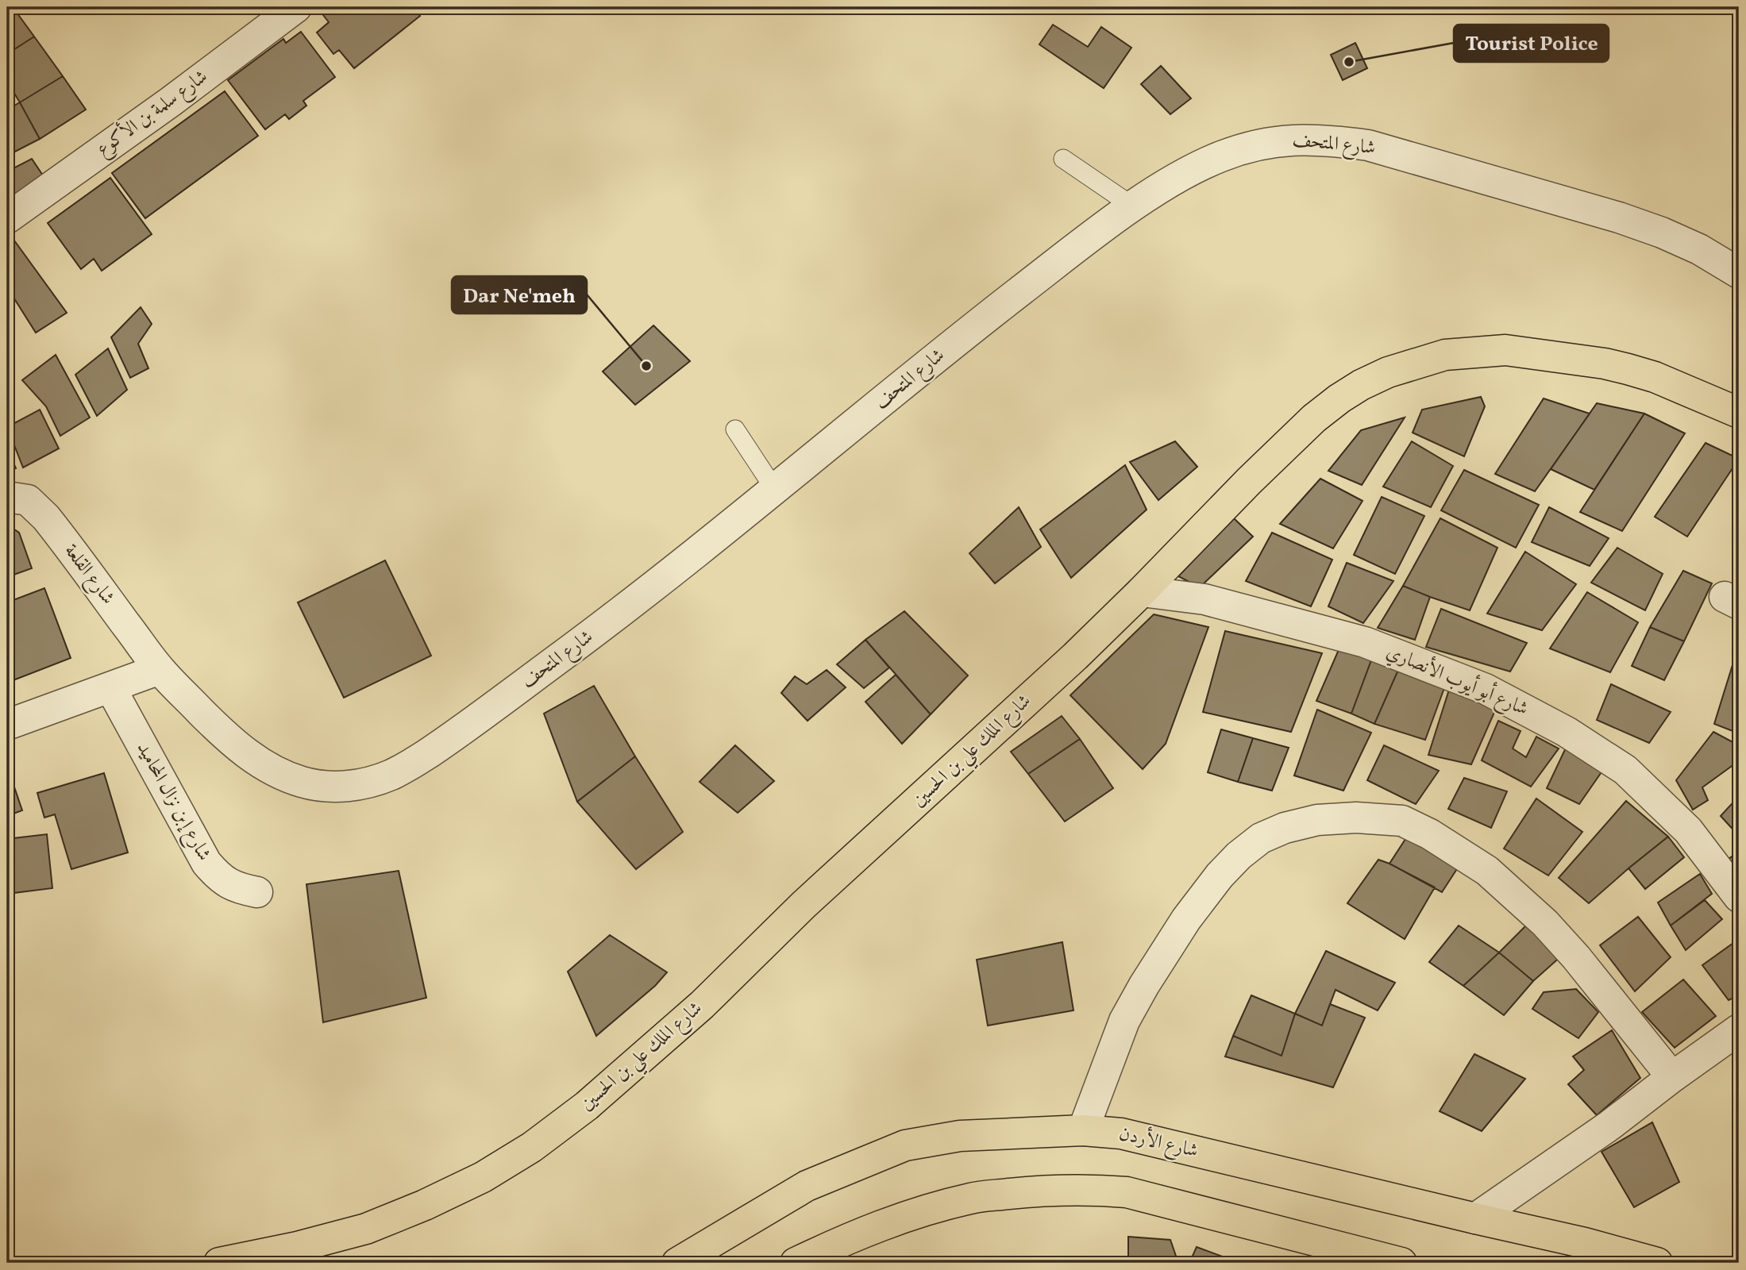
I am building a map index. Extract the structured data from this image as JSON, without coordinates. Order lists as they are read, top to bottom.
{
  "streets": {
    "main road": ["شارع الملك علي بن الحسين", "شارع الأردن"],
    "street": [
      "شارع سلمة بن الأكوع",
      "شارع المتحف",
      "شارع القلعة",
      "شارع أبو أيوب الأنصاري",
      "شارع إبن نزال المحاميد"
    ]
  },
  "crossings": [
    ["شارع المتحف", "شارع القلعة"],
    ["شارع أبو أيوب الأنصاري", "شارع الملك علي بن الحسين"]
  ],
  "places": ["Tourist Police", "Dar Ne'meh"]
}
